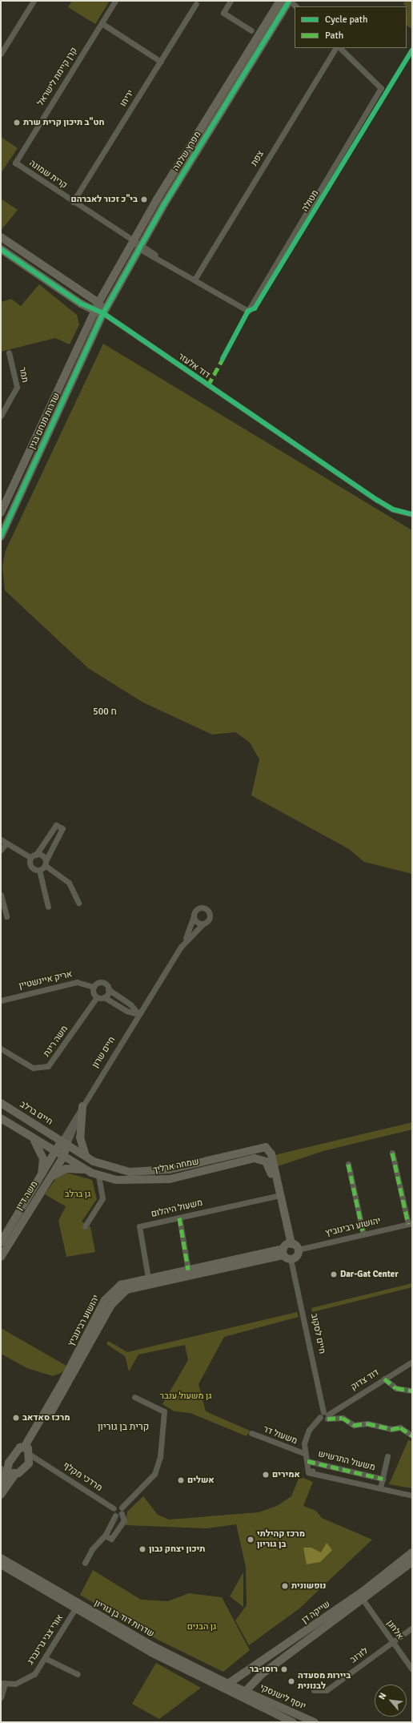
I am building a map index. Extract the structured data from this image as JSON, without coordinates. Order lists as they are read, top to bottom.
{
  "streets": {
    "street": [
      "קרן קיימת לישראל",
      "יריחו",
      "מפרץ שלמה",
      "צפת",
      "קרית שמונה",
      "מטולה",
      "דוד אלעזר",
      "תמר",
      "שדרות מנחם בגין",
      "אריק איינשטיין",
      "משה רינת",
      "חיים שרון",
      "חיים ברלב",
      "שמחה ארליך",
      "משה דיין",
      "משעול היהלום",
      "יהושוע רבינוביץ",
      "חיים לסקוב",
      "דוד צדוק",
      "משעול דר",
      "משעול התרשיש",
      "מרדכי מקלף",
      "שייקה דן",
      "שדרות דוד בן גוריון",
      "אלחנן",
      "אורי צבי גרינברג",
      "לזרוב",
      "יוסף לישנסקי"
    ]
  },
  "crossings": [
    ["קרן קיימת לישראל", "קרית שמונה"],
    ["יריחו", "קרית שמונה"],
    ["מפרץ שלמה", "קרית שמונה"],
    ["מפרץ שלמה", "דוד אלעזר"],
    ["מפרץ שלמה", "שדרות מנחם בגין"],
    ["צפת", "מטולה"],
    ["דוד אלעזר", "שדרות מנחם בגין"],
    ["חיים שרון", "חיים ברלב"],
    ["חיים שרון", "שמחה ארליך"],
    ["חיים שרון", "משה דיין"],
    ["חיים ברלב", "שמחה ארליך"],
    ["חיים ברלב", "משה דיין"],
    ["שמחה ארליך", "משה דיין"],
    ["שמחה ארליך", "משעול היהלום"],
    ["שמחה ארליך", "יהושוע רבינוביץ"],
    ["משעול היהלום", "יהושוע רבינוביץ"],
    ["יהושוע רבינוביץ", "מרדכי מקלף"],
    ["חיים לסקוב", "דוד צדוק"],
    ["דוד צדוק", "משעול דר"],
    ["דוד צדוק", "משעול התרשיש"],
    ["שייקה דן", "שדרות דוד בן גוריון"],
    ["שייקה דן", "אלחנן"],
    ["שייקה דן", "יוסף לישנסקי"],
    ["שדרות דוד בן גוריון", "אורי צבי גרינברג"],
    ["שדרות דוד בן גוריון", "יוסף לישנסקי"],
    ["אלחנן", "לזרוב"]
  ],
  "districts": ["ח 500", "קרית בן גוריון"],
  "parks": ["גן ברלב", "גן משעול ענבר", "גן הבנים"],
  "places": [
    "חט\"ב תיכון קרית שרת",
    "בי\"כ זכור לאברהם",
    "Dar-Gat Center",
    "מרכז סאדאב",
    "אמירים",
    "אשלים",
    "מרכז קהילתי בן גוריון",
    "תיכון יצחק נבון",
    "נופשונית",
    "רוסו-בר",
    "ביירות מסעדה לבנונית"
  ],
  "legend": ["Cycle path", "Path"],
  "north": "top left"
}
